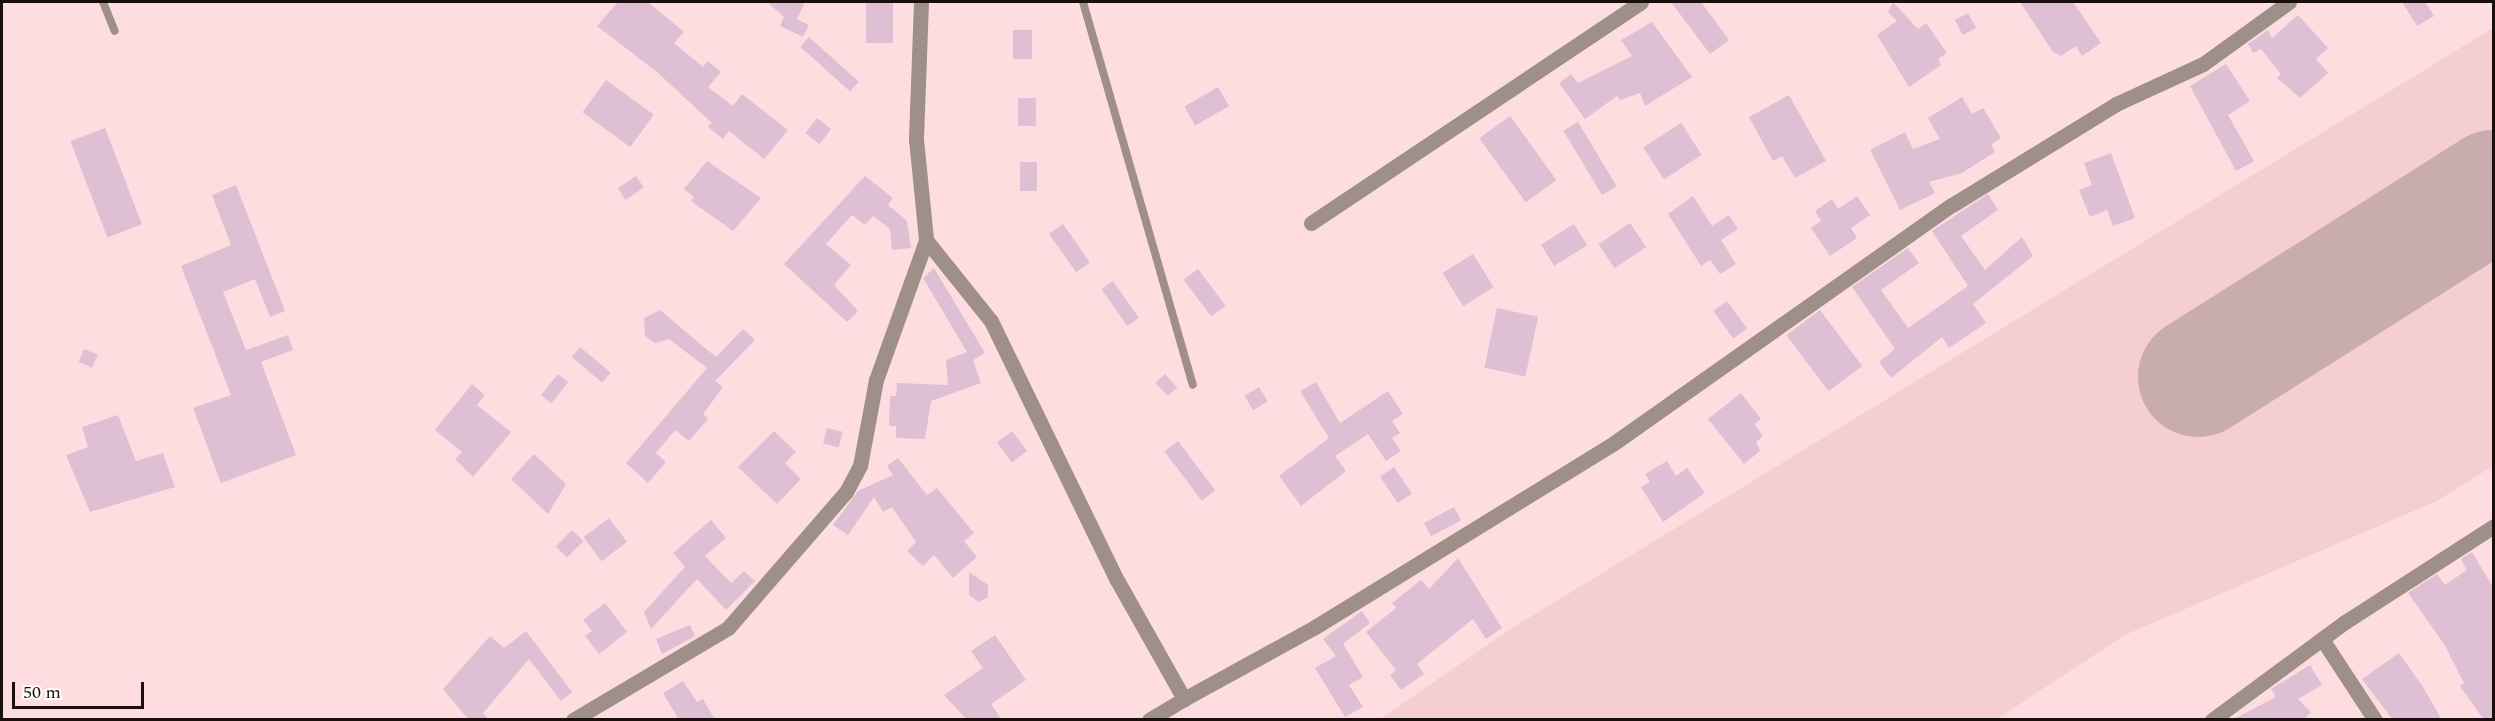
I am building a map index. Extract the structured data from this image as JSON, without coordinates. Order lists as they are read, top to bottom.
{
  "scale_bar": "50 m"
}
